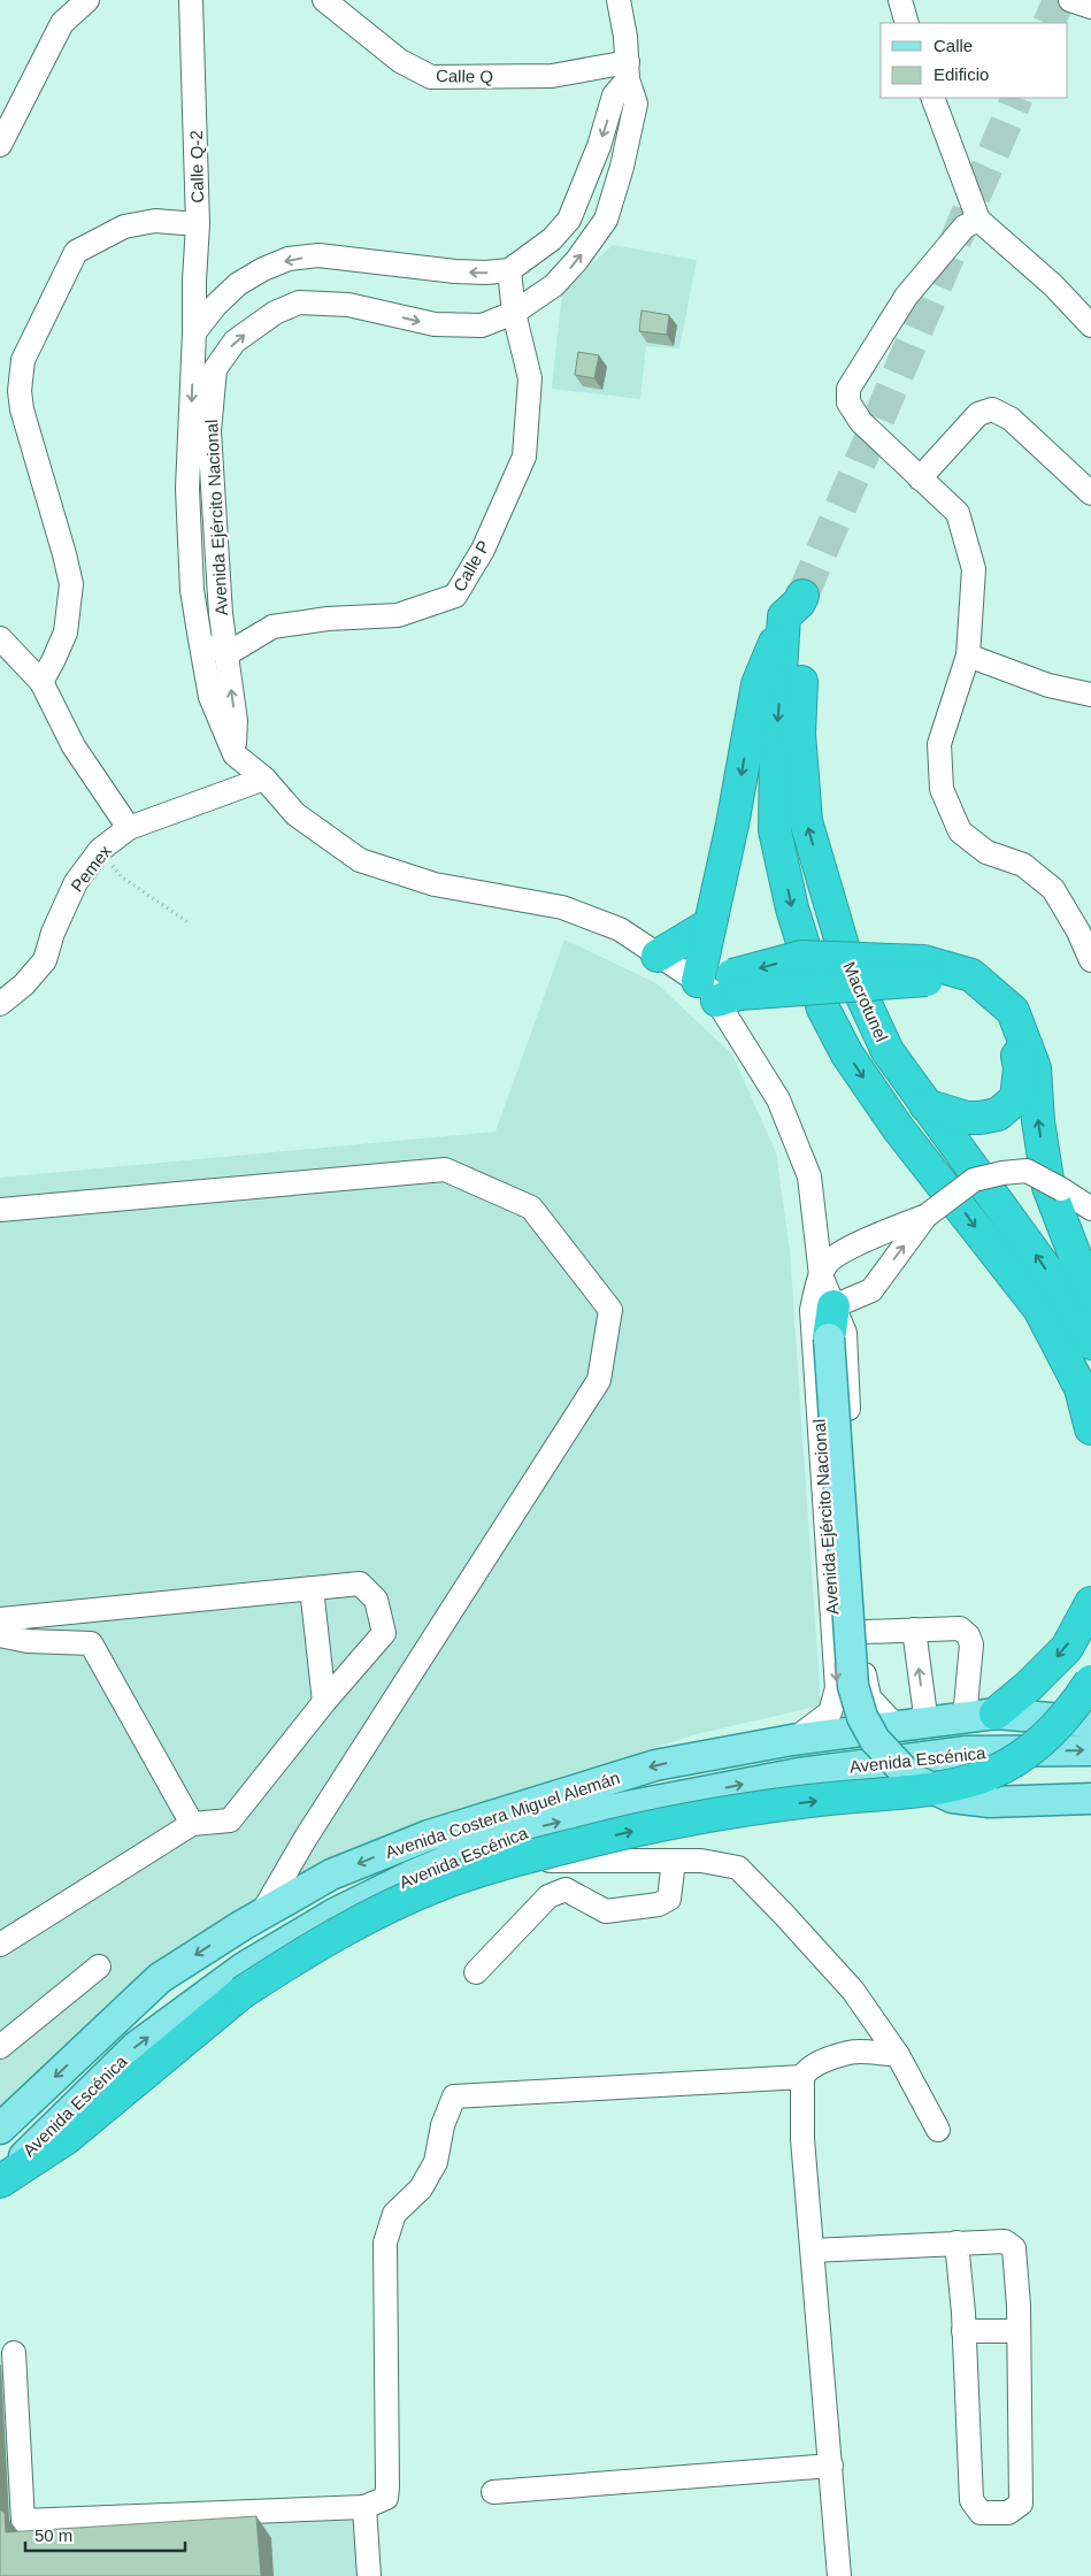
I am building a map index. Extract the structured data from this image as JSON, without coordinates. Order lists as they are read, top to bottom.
{
  "streets": {
    "highway": ["Macrotunel"],
    "main road": ["Avenida Escénica", "Avenida Costera Miguel Alemán"],
    "street": [
      "Calle Q",
      "Calle Q-2",
      "Avenida Ejército Nacional",
      "Calle P",
      "Pemex"
    ]
  },
  "crossings": [
    ["Calle Q", "Avenida Ejército Nacional"],
    ["Calle Q-2", "Avenida Ejército Nacional"],
    ["Avenida Ejército Nacional", "Calle P"],
    ["Avenida Ejército Nacional", "Pemex"],
    ["Avenida Ejército Nacional", "Avenida Costera Miguel Alemán"]
  ],
  "one_way": ["Avenida Escénica", "Avenida Costera Miguel Alemán"],
  "legend": ["Calle", "Edificio"],
  "scale_bar": "50 m"
}
